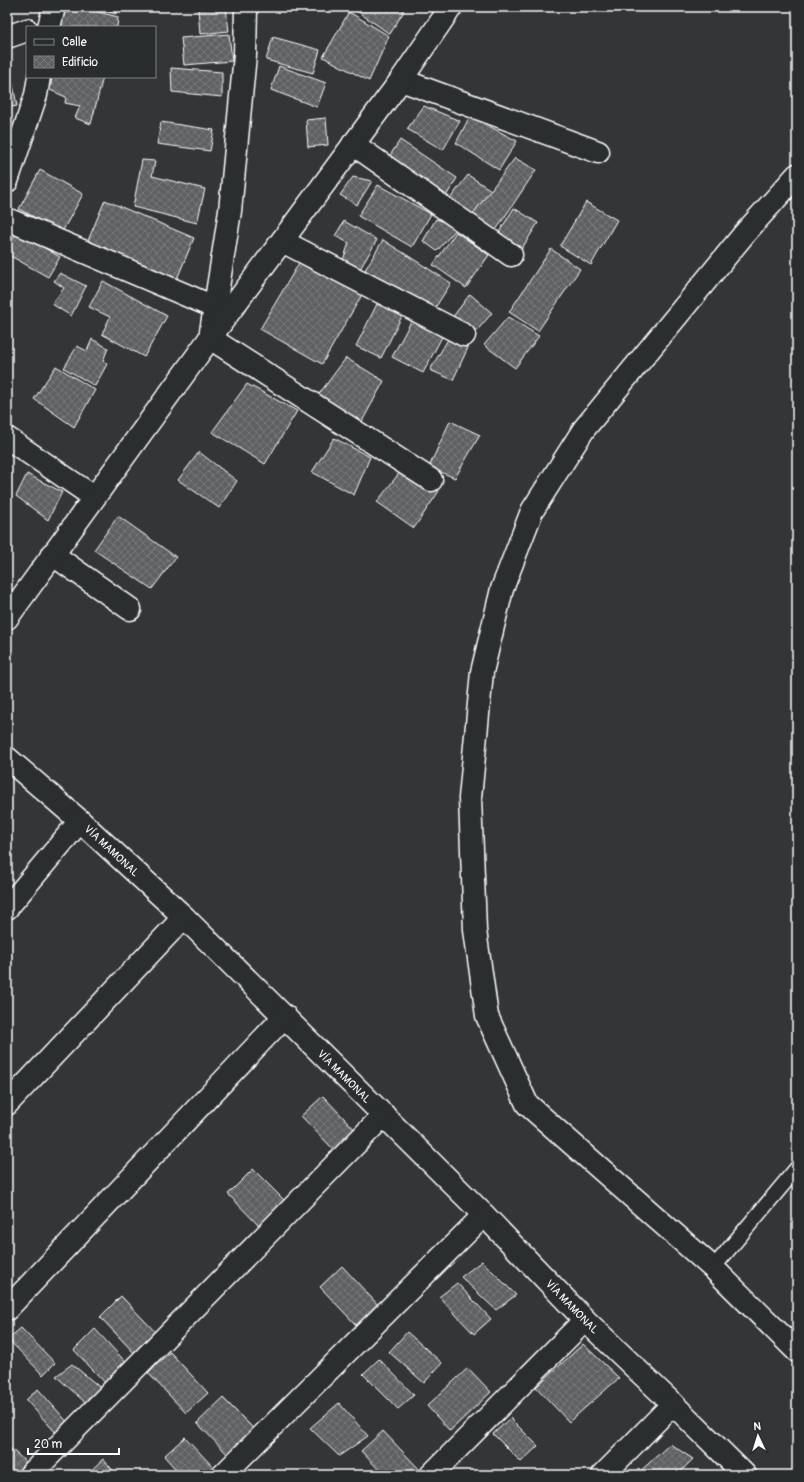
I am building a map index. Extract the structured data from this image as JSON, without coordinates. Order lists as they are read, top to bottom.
{
  "streets": {
    "street": ["VÍA MAMONAL"]
  },
  "legend": ["Calle", "Edificio"],
  "scale_bar": "20 m",
  "north": "top"
}
